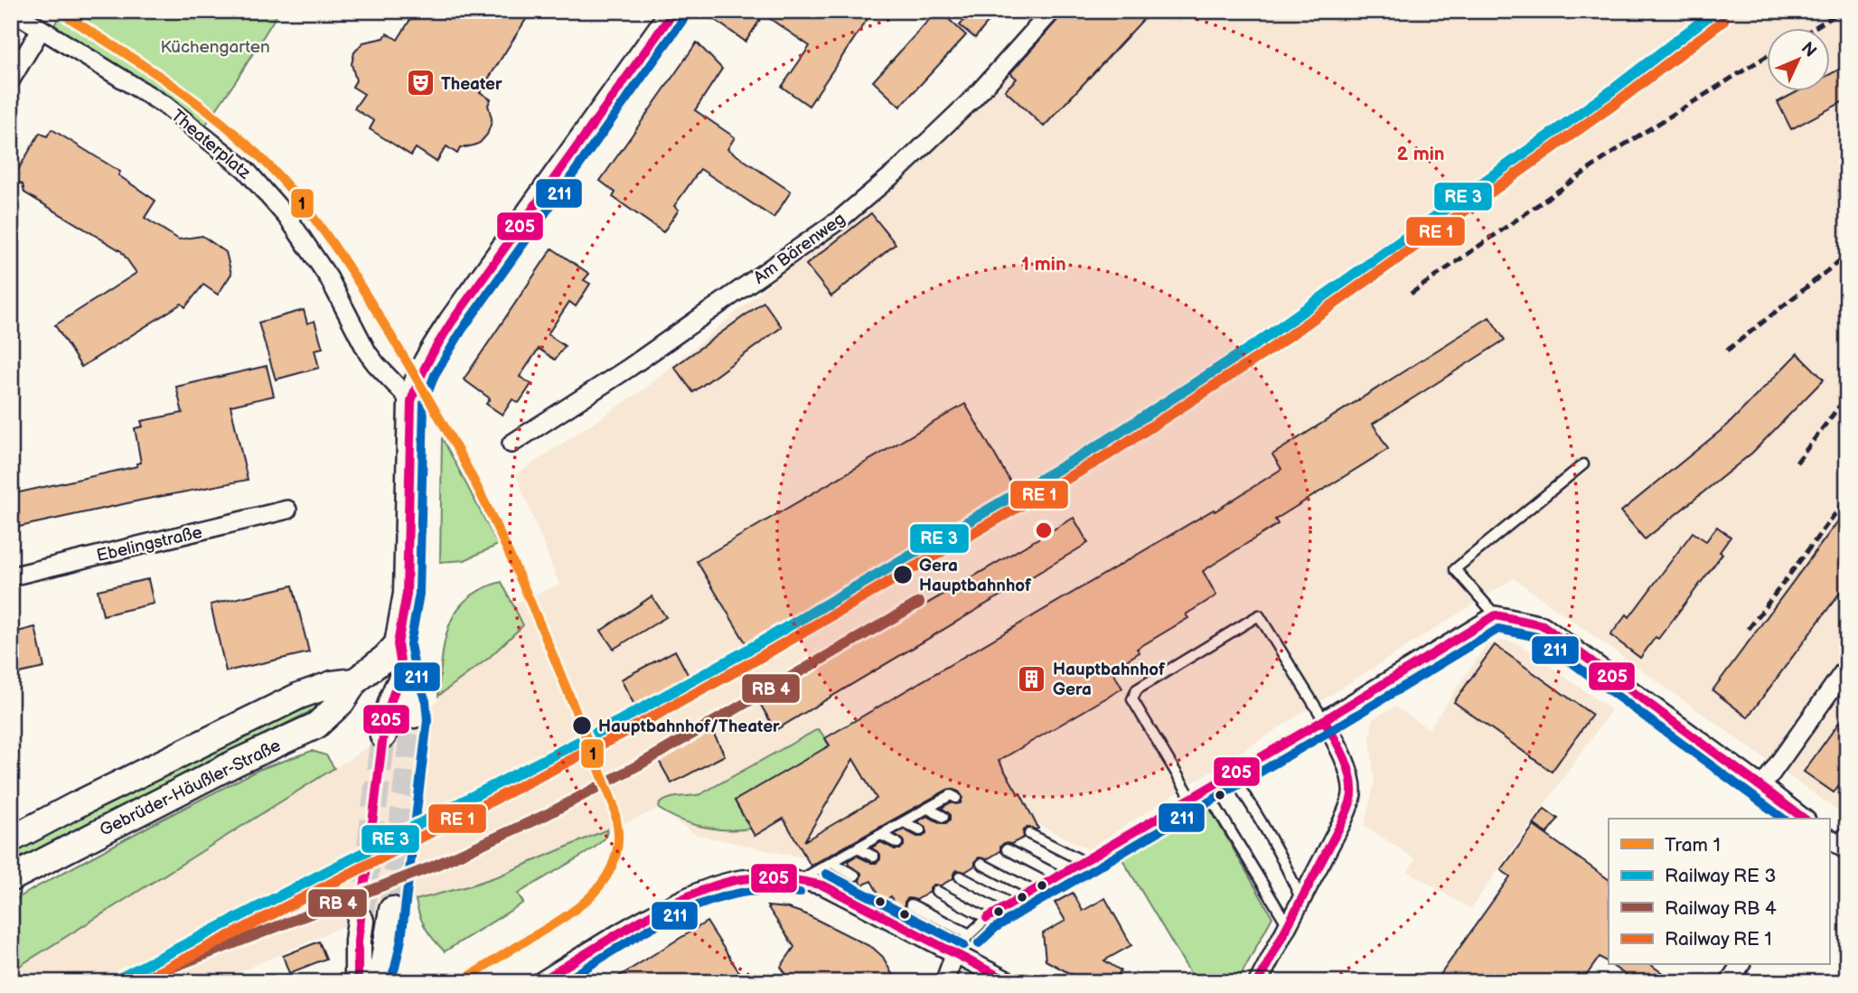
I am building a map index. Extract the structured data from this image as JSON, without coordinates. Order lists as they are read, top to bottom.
{
  "streets": {
    "main road": ["Gebrüder-Häußler-Straße"],
    "street": ["Theaterplatz", "Am Bärenweg", "Ebelingstraße"]
  },
  "parks": ["Küchengarten"],
  "places": {
    "theatre": ["Theater"],
    "other": ["Gera Hauptbahnhof", "Hauptbahnhof/Theater"],
    "building": ["Hauptbahnhof Gera"]
  },
  "lines": ["tram line 1", "transit line 205", "transit line 211"],
  "legend": [
    "Tram 1",
    "Railway RE 3",
    "Railway RB 4",
    "Railway RE 1"
  ],
  "north": "top right",
  "rings": ["2 min", "1 min"]
}
